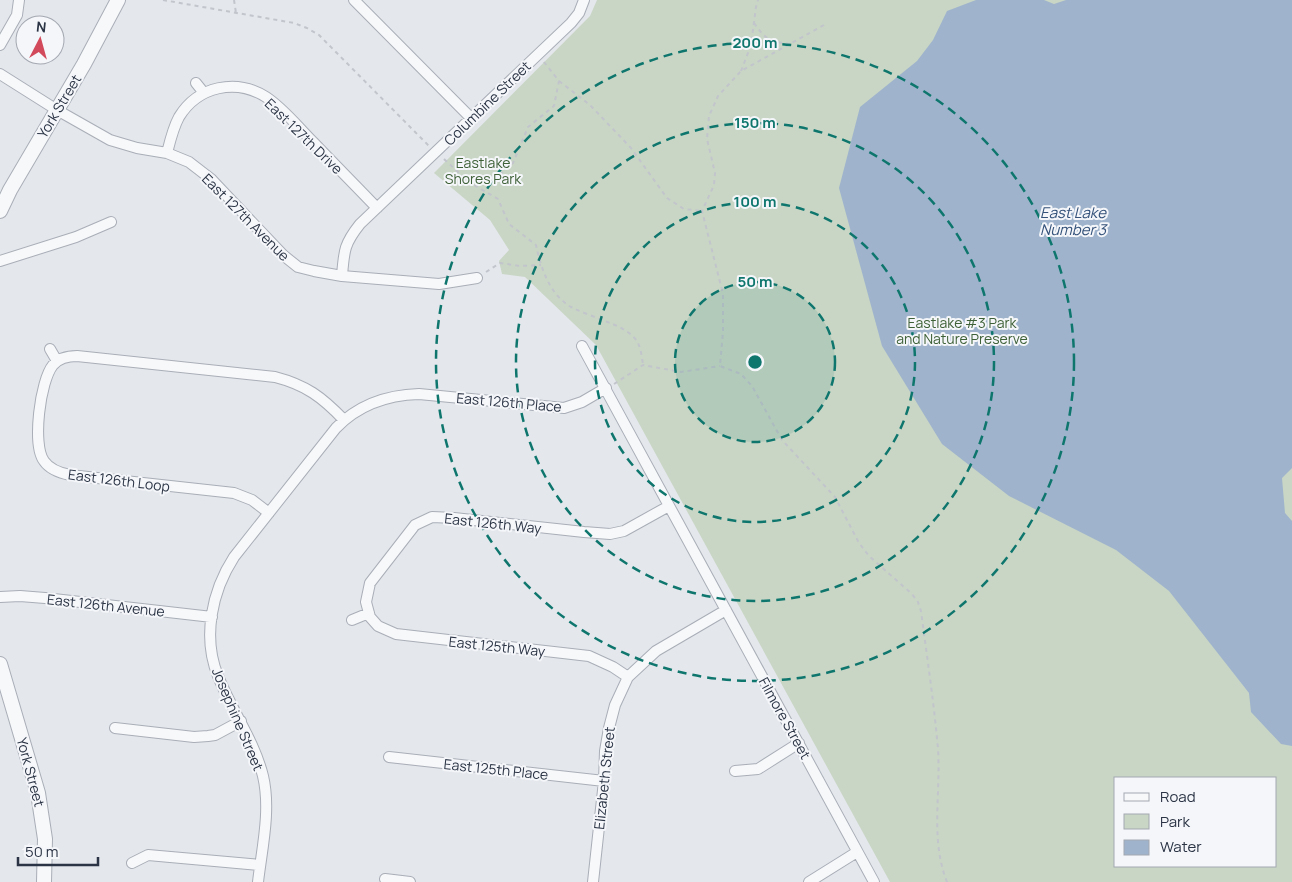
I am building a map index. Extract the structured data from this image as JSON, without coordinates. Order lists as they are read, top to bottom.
{
  "streets": {
    "street": [
      "Columbine Street",
      "York Street",
      "East 127th Drive",
      "East 127th Avenue",
      "East 126th Place",
      "East 126th Loop",
      "East 126th Way",
      "East 126th Avenue",
      "East 125th Way",
      "Filmore Street",
      "Josephine Street",
      "East 125th Place",
      "Elizabeth Street"
    ]
  },
  "crossings": [
    ["Columbine Street", "East 127th Drive"],
    ["Columbine Street", "East 127th Avenue"],
    ["York Street", "East 127th Avenue"],
    ["East 127th Drive", "East 127th Avenue"],
    ["East 126th Place", "Josephine Street"],
    ["East 126th Loop", "Josephine Street"],
    ["East 126th Way", "East 125th Way"],
    ["East 126th Way", "Filmore Street"],
    ["East 126th Avenue", "Josephine Street"],
    ["East 125th Way", "Elizabeth Street"],
    ["Filmore Street", "Elizabeth Street"],
    ["East 125th Place", "Elizabeth Street"]
  ],
  "water": ["East Lake Number 3"],
  "parks": ["Eastlake Shores Park", "Eastlake #3 Park and Nature Preserve"],
  "legend": ["Road", "Park", "Water"],
  "scale_bar": "50 m",
  "north": "top",
  "rings": [
    "200 m",
    "150 m",
    "100 m",
    "50 m"
  ]
}
